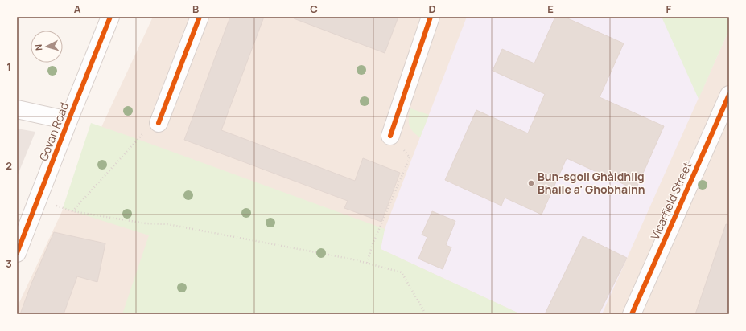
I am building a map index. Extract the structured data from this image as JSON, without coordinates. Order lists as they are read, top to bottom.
{
  "streets": {
    "street": ["Govan Road", "Vicarfield Street"]
  },
  "places": ["Bun-sgoil Ghàidhlig Bhaile a' Ghobhainn"],
  "north": "left",
  "grid": {
    "columns": [
      "A",
      "B",
      "C",
      "D",
      "E",
      "F"
    ],
    "rows": ["1", "2", "3"]
  }
}
